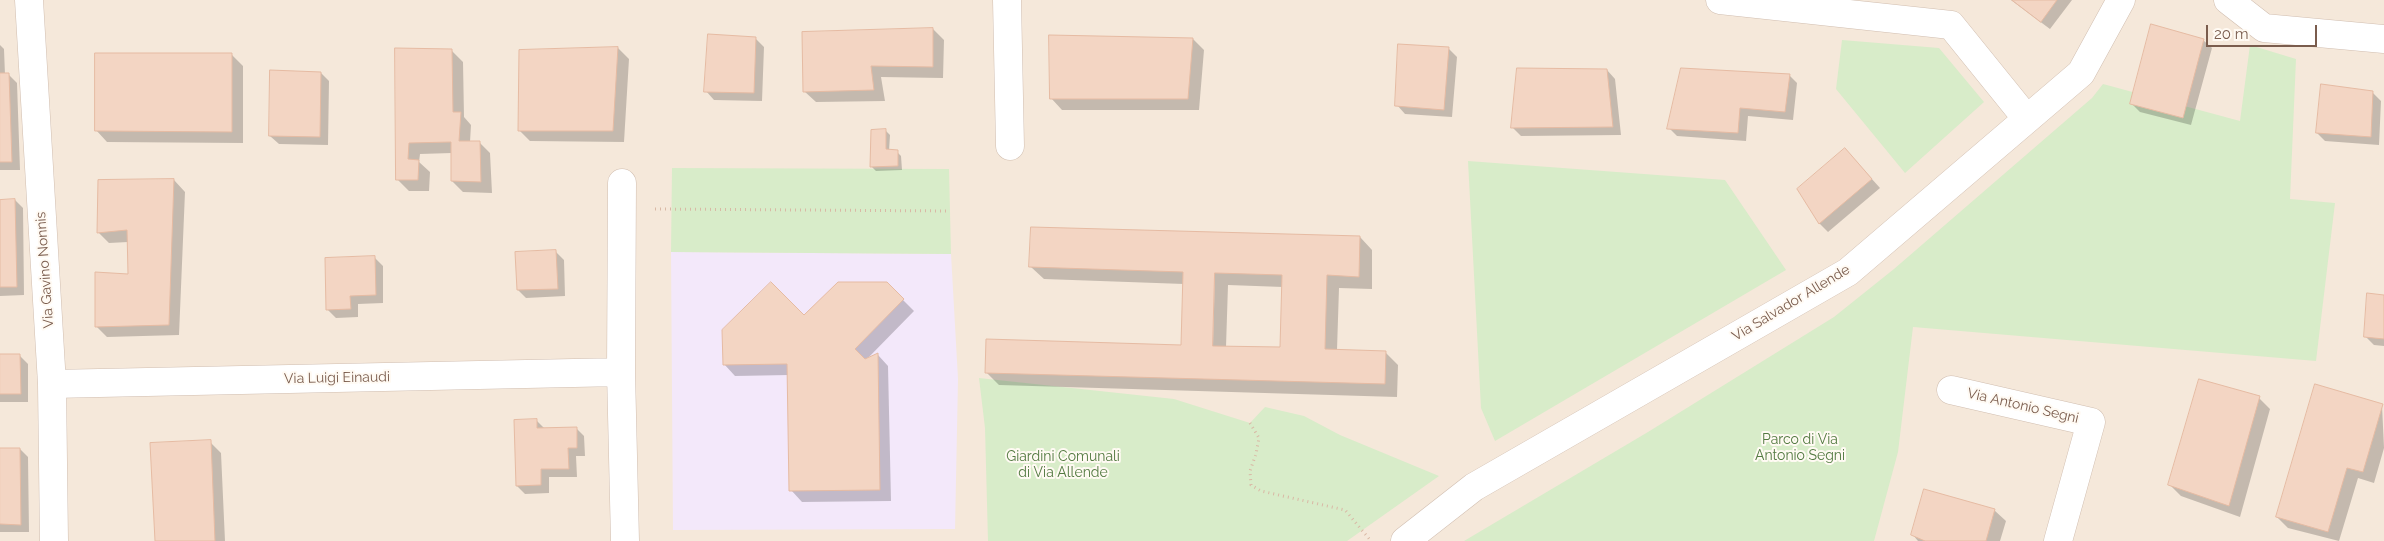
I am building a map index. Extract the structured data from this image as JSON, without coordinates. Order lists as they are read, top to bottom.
{
  "streets": {
    "street": [
      "Via Gavino Nonnis",
      "Via Salvador Allende",
      "Via Luigi Einaudi",
      "Via Antonio Segni"
    ]
  },
  "crossings": [
    ["Via Gavino Nonnis", "Via Luigi Einaudi"]
  ],
  "parks": ["Parco di Via Antonio Segni", "Giardini Comunali di Via Allende"],
  "scale_bar": "20 m"
}
